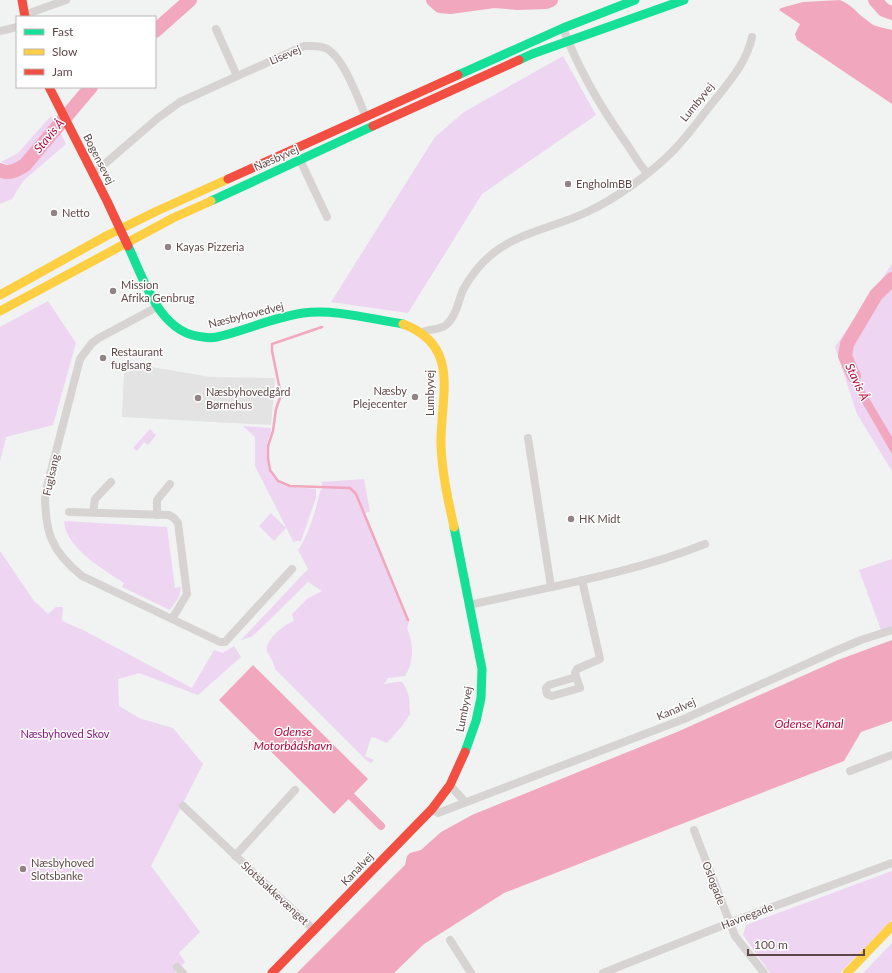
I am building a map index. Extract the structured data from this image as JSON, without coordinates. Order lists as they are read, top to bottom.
{
  "streets": {
    "street": [
      "Lisevej",
      "Lumbyvej",
      "Næsbyvej",
      "Bogensevej",
      "Næsbyhovedvej",
      "Fuglsang",
      "Kanalvej",
      "Oslogade",
      "Slotsbakkevænget",
      "Havnegade"
    ]
  },
  "crossings": [
    ["Lisevej", "Næsbyvej"],
    ["Lisevej", "Bogensevej"],
    ["Lumbyvej", "Næsbyhovedvej"],
    ["Lumbyvej", "Kanalvej"],
    ["Næsbyvej", "Bogensevej"],
    ["Næsbyvej", "Næsbyhovedvej"],
    ["Bogensevej", "Næsbyhovedvej"],
    ["Næsbyhovedvej", "Fuglsang"],
    ["Kanalvej", "Slotsbakkevænget"],
    ["Oslogade", "Havnegade"]
  ],
  "water": ["Stavis Å", "Odense Kanal", "Odense Motorbådshavn"],
  "parks": ["Næsbyhoved Skov"],
  "places": [
    "EngholmBB",
    "Netto",
    "Kayas Pizzeria",
    "Mission Afrika Genbrug",
    "Restaurant fuglsang",
    "Næsby Plejecenter",
    "Næsbyhovedgård Børnehus",
    "HK Midt",
    "Næsbyhoved Slotsbanke"
  ],
  "legend": ["Fast", "Slow", "Jam"],
  "scale_bar": "100 m"
}
